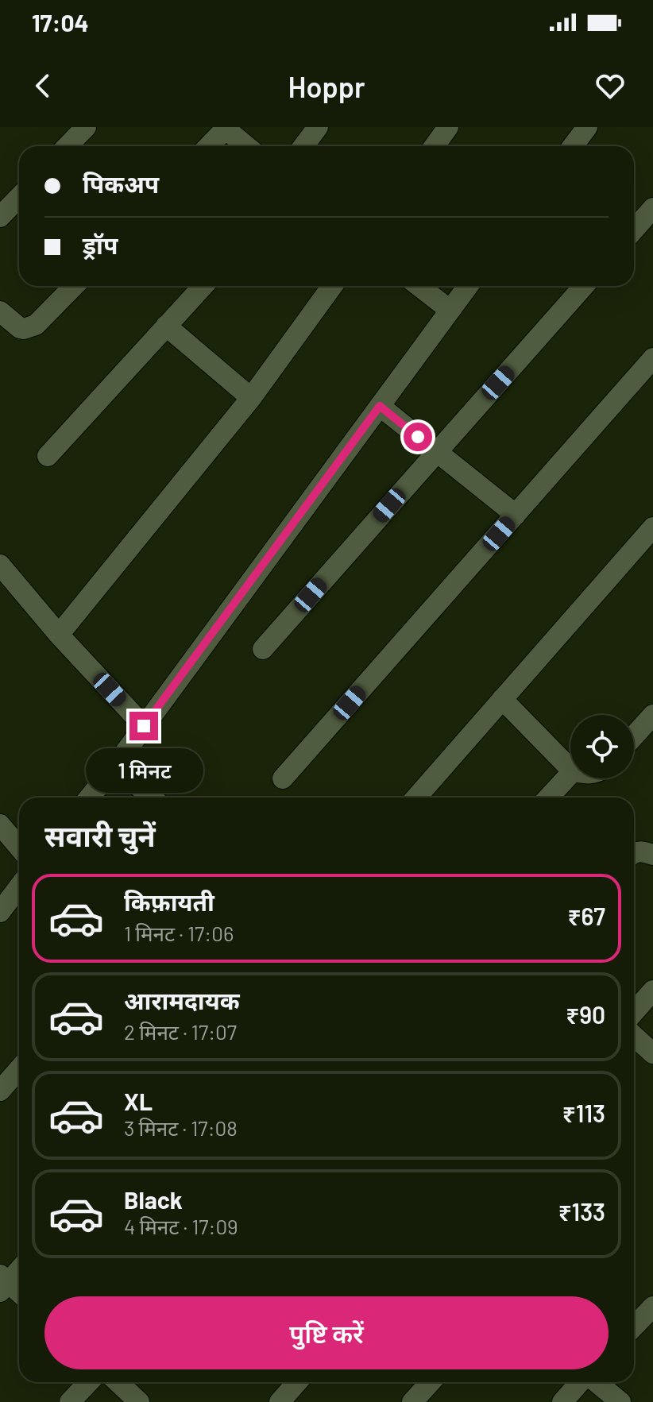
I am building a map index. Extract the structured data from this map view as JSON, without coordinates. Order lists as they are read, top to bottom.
{
  "page": {
    "status": "17:04",
    "header": "Hoppr",
    "banner": ["पिकअप", "ड्रॉप"],
    "bubble": "1 मिनट",
    "heading": "सवारी चुनें",
    "list": [
      {
        "name": "किफ़ायती",
        "note": "1 मिनट · 17:06",
        "value": "₹67"
      },
      {
        "name": "आरामदायक",
        "note": "2 मिनट · 17:07",
        "value": "₹90"
      },
      {
        "name": "XL",
        "note": "3 मिनट · 17:08",
        "value": "₹113"
      },
      {
        "name": "Black",
        "note": "4 मिनट · 17:09",
        "value": "₹133"
      }
    ],
    "buttons": "पुष्टि करें"
  }
}
